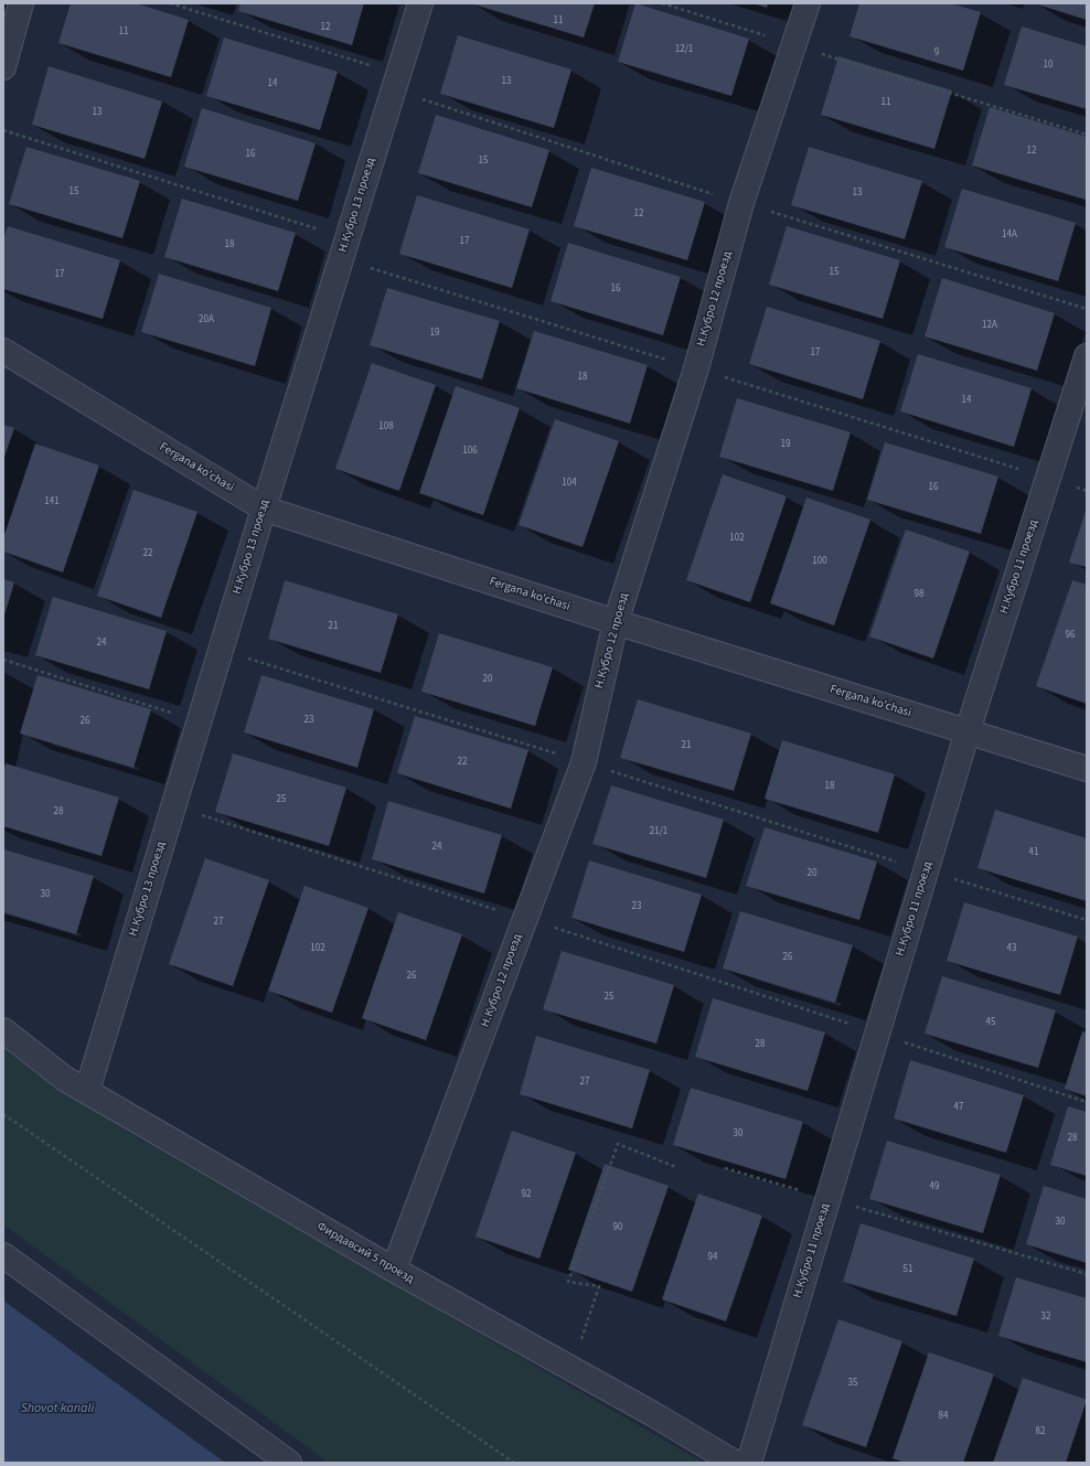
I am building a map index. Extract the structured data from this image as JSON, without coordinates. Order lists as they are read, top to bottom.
{
  "streets": {
    "street": [
      "Н.Кубро 13 проезд",
      "Н.Кубро 12 проезд",
      "Fergana ko'chasi",
      "Н.Кубро 11 проезд",
      "Фирдавсий 5 проезд"
    ]
  },
  "crossings": [
    ["Н.Кубро 13 проезд", "Fergana ko'chasi"],
    ["Н.Кубро 13 проезд", "Фирдавсий 5 проезд"],
    ["Н.Кубро 12 проезд", "Fergana ko'chasi"],
    ["Н.Кубро 12 проезд", "Фирдавсий 5 проезд"],
    ["Fergana ko'chasi", "Н.Кубро 11 проезд"]
  ],
  "water": ["Shovot kanali"],
  "house_numbers": [
    "11",
    "12",
    "11",
    "12/1",
    "9",
    "10",
    "13",
    "14",
    "11",
    "13",
    "12",
    "16",
    "15",
    "15",
    "13",
    "12",
    "14A",
    "17",
    "18",
    "15",
    "17",
    "16",
    "20A",
    "12A",
    "19",
    "17",
    "18",
    "14",
    "108",
    "19",
    "106",
    "104",
    "16",
    "141",
    "102",
    "22",
    "100",
    "98",
    "21",
    "96",
    "24",
    "20",
    "23",
    "26",
    "21",
    "22",
    "18",
    "25",
    "28",
    "21/1",
    "24",
    "41",
    "20",
    "30",
    "23",
    "27",
    "102",
    "43",
    "26",
    "26",
    "25",
    "45",
    "28",
    "27",
    "47",
    "30",
    "28",
    "49",
    "92",
    "30",
    "90",
    "94",
    "51",
    "32",
    "35",
    "84",
    "82"
  ]
}
